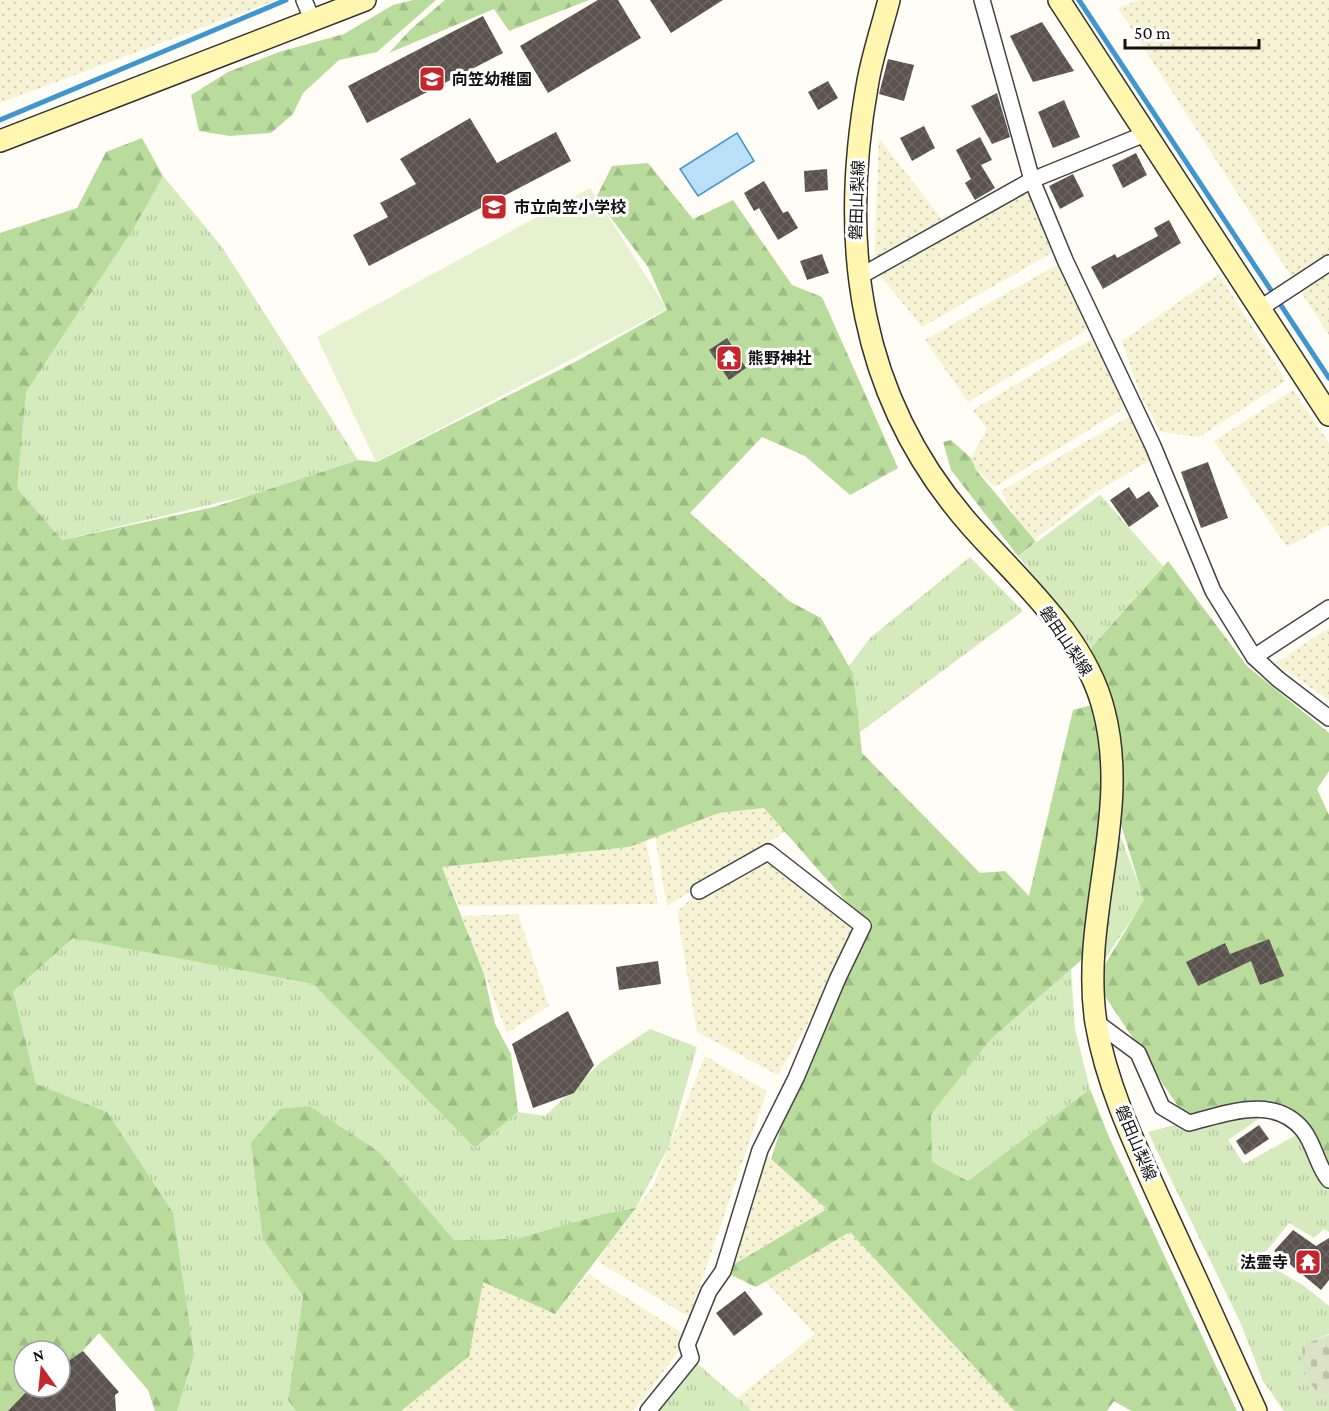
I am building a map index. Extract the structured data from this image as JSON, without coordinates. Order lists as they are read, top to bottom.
{
  "streets": {
    "main road": ["磐田山梨線"]
  },
  "places": {
    "school or university": ["向笠幼稚園", "市立向笠小学校"],
    "temple": ["熊野神社", "法霊寺"]
  },
  "scale_bar": "50 m",
  "north": "top"
}
